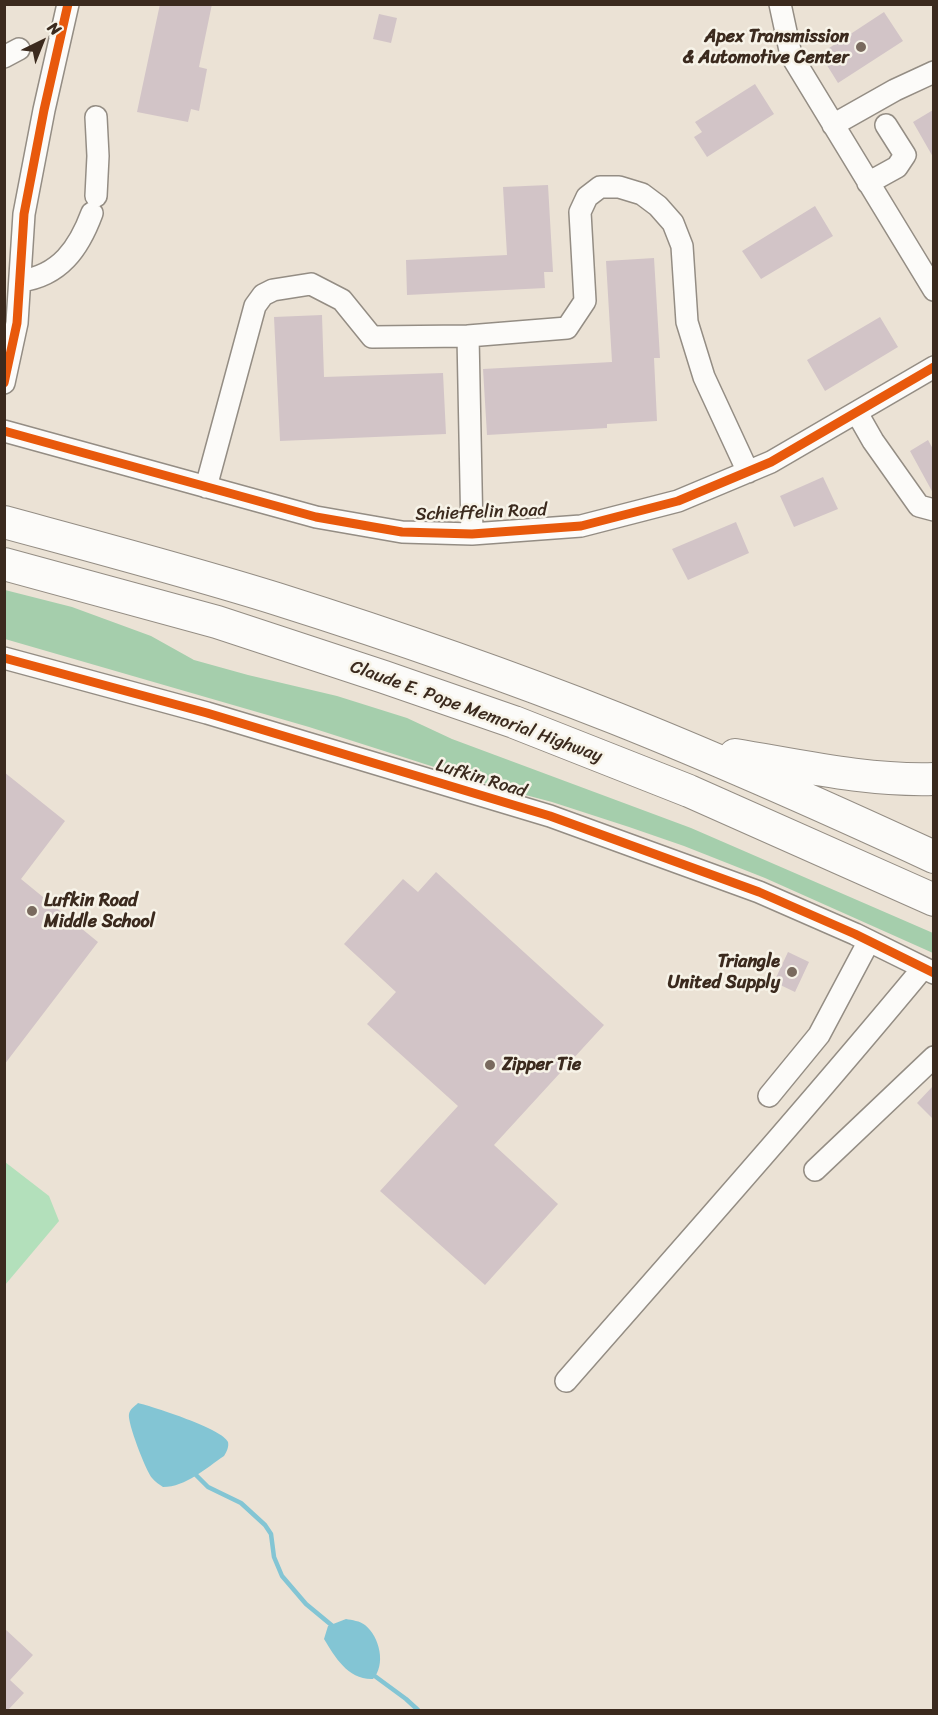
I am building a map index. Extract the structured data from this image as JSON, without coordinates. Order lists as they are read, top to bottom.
{
  "streets": {
    "highway": ["Claude E. Pope Memorial Highway"],
    "street": ["Schieffelin Road", "Lufkin Road"]
  },
  "places": [
    "Apex Transmission & Automotive Center",
    "Lufkin Road Middle School",
    "Triangle United Supply",
    "Zipper Tie"
  ],
  "north": "top right"
}
